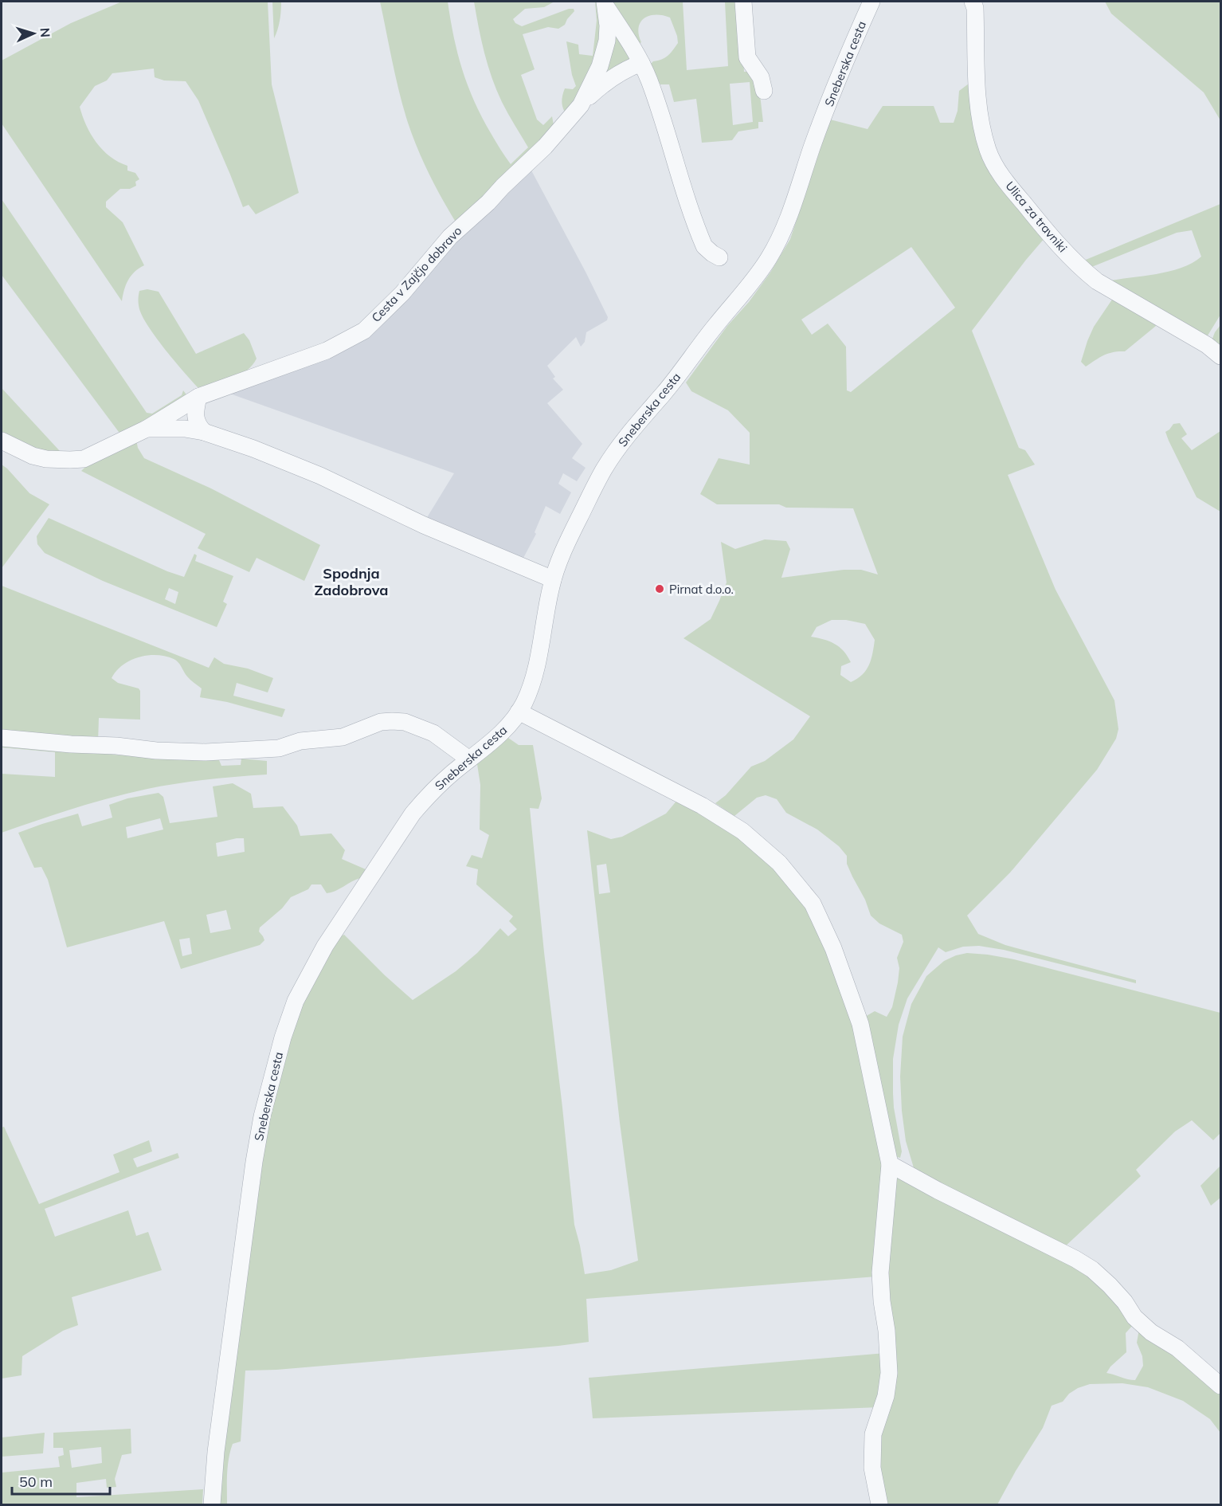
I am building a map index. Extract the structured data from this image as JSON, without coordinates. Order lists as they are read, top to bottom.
{
  "streets": {
    "street": ["Sneberska cesta", "Ulica za travniki", "Cesta v Zajčjo dobravo"]
  },
  "crossings": [
    ["Sneberska cesta", "Cesta v Zajčjo dobravo"]
  ],
  "districts": ["Spodnja Zadobrova"],
  "places": ["Pirnat d.o.o."],
  "scale_bar": "50 m",
  "north": "right"
}
